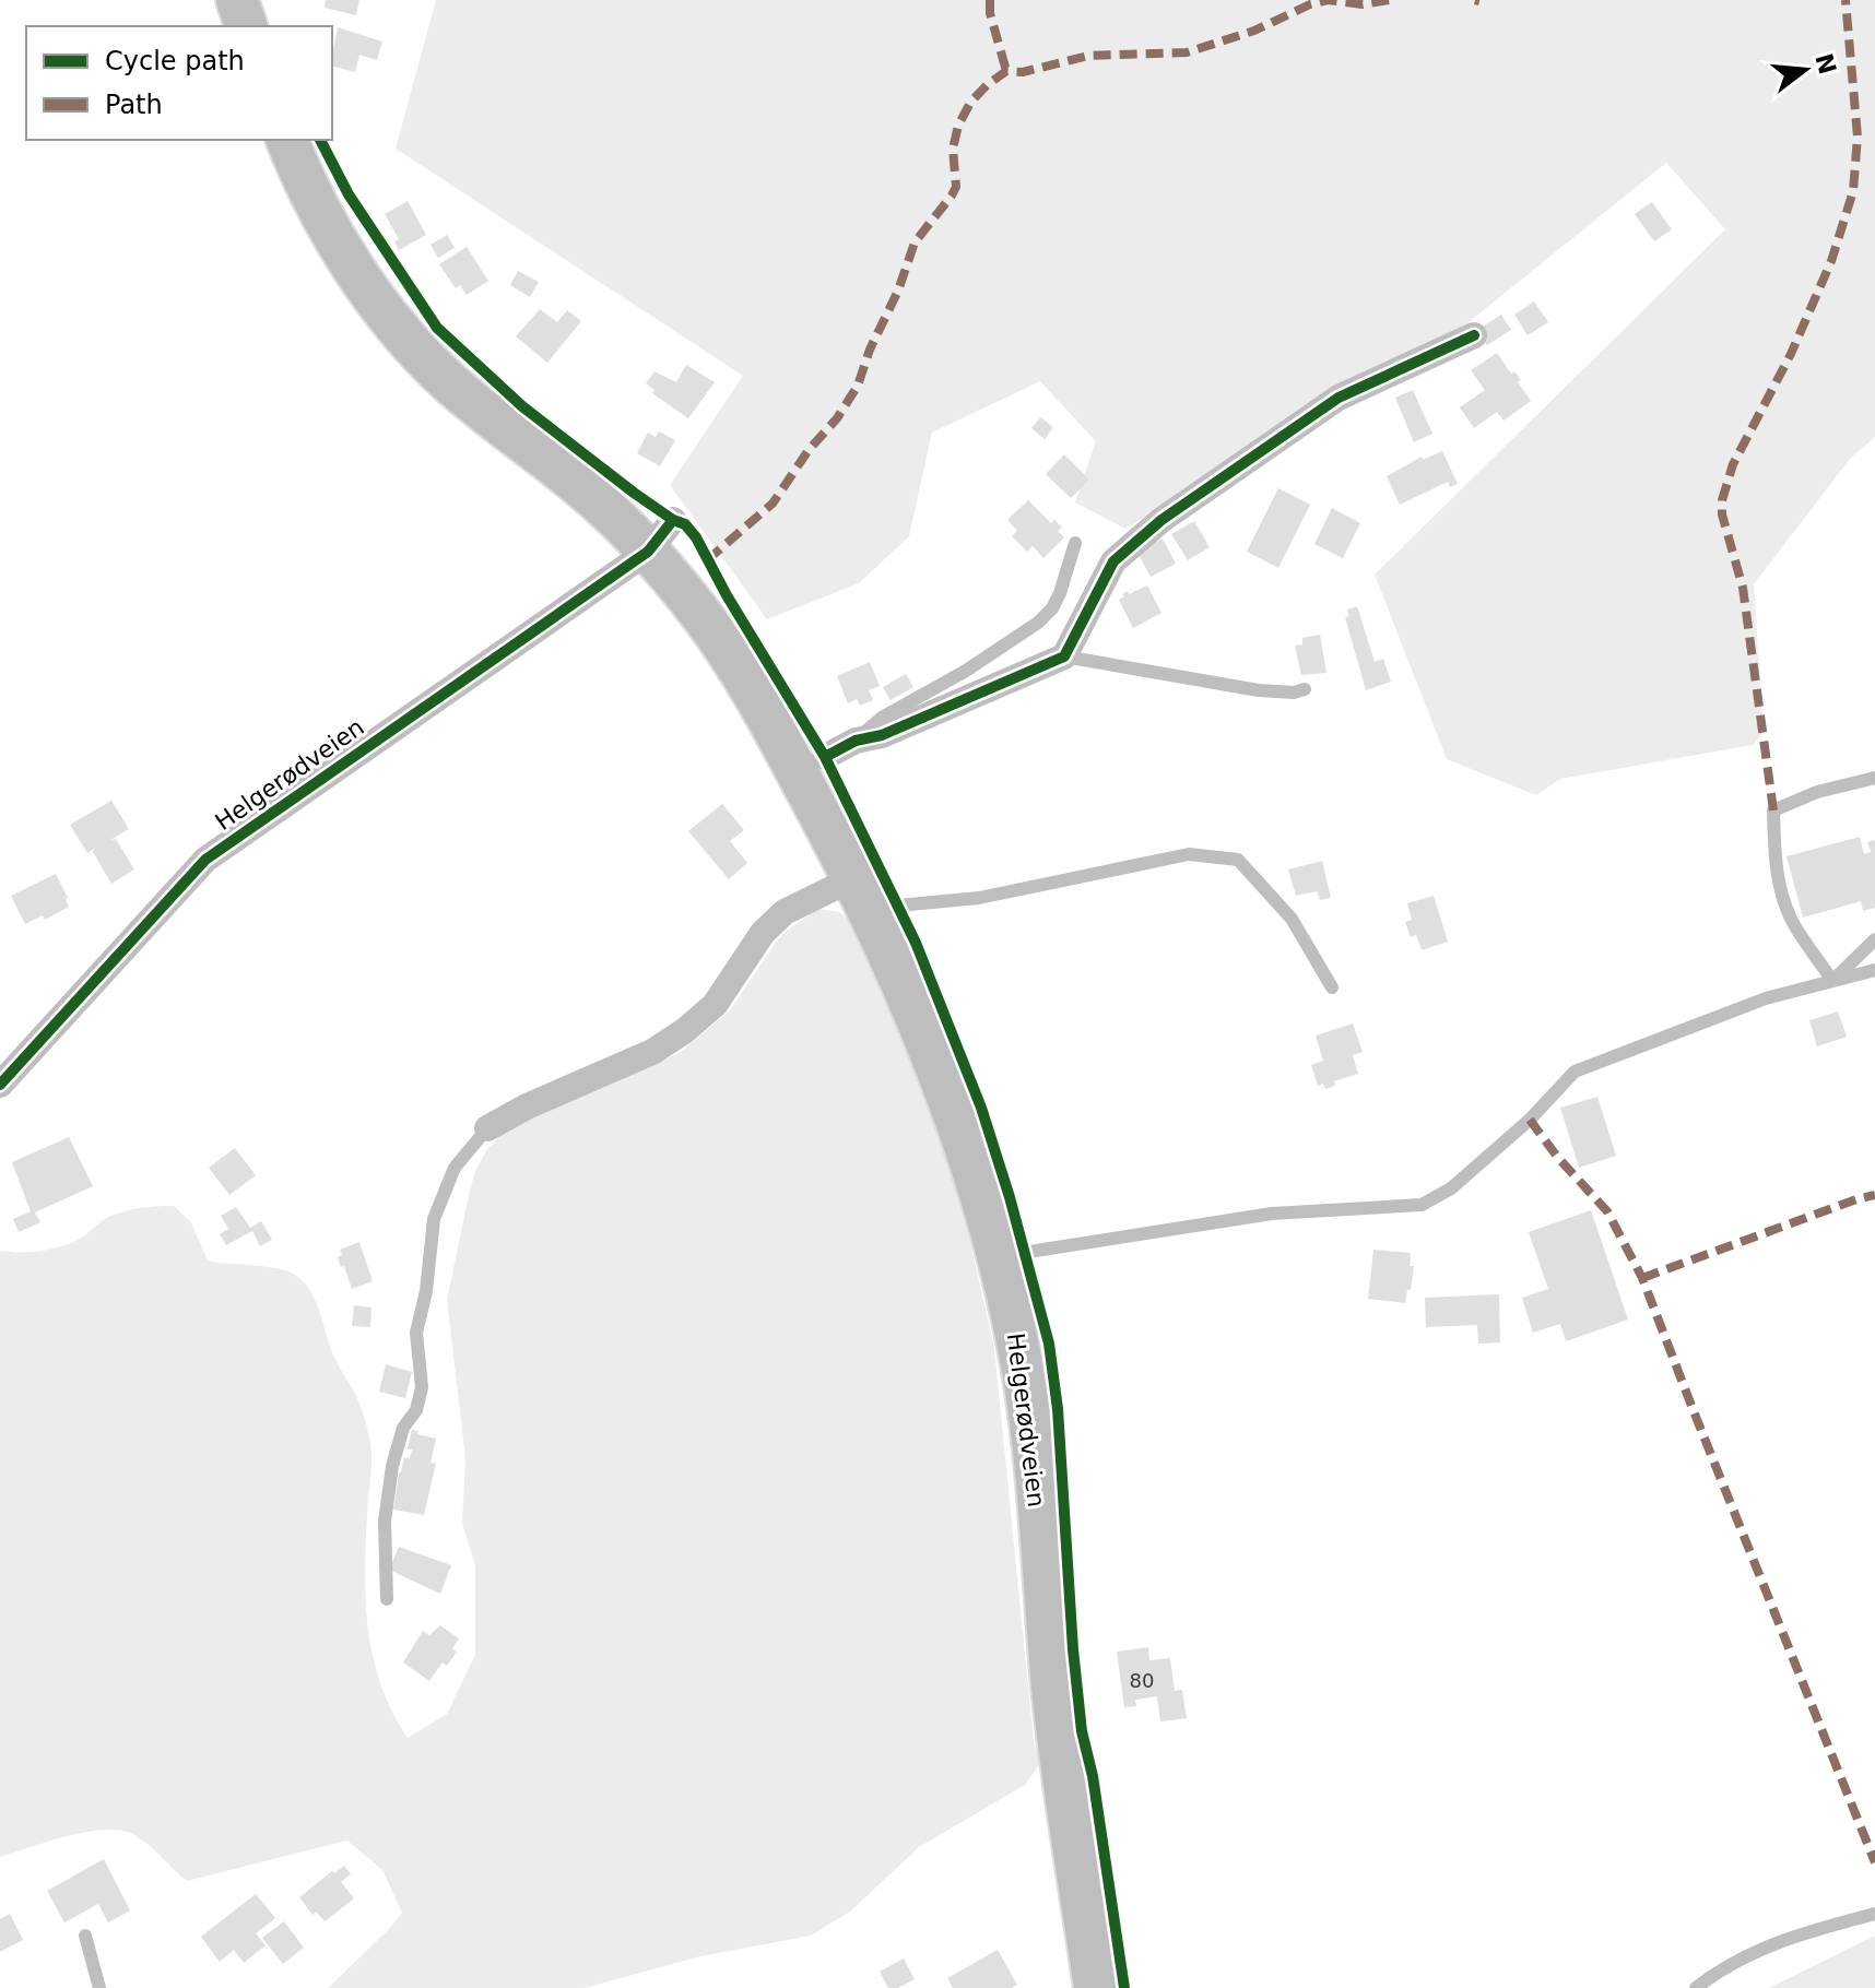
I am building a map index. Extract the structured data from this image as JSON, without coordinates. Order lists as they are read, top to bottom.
{
  "streets": {
    "main road": ["Helgerødveien"]
  },
  "house_numbers": ["80"],
  "legend": ["Cycle path", "Path"],
  "north": "right"
}
